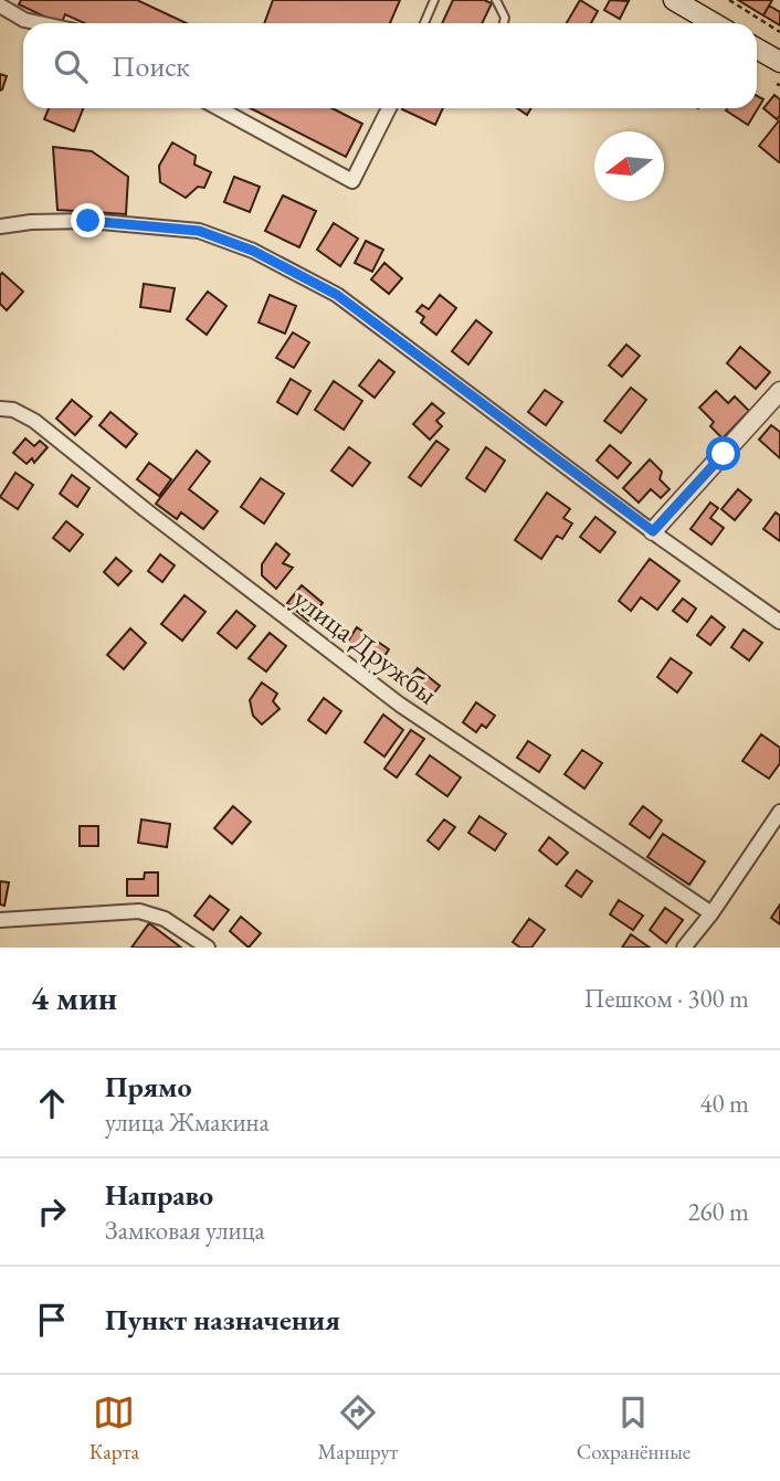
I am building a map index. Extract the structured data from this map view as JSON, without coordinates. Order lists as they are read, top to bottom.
{
  "streets": {
    "street": ["улица Дружбы"]
  },
  "north": "left",
  "page": {
    "search": "Поиск",
    "heading": ["4 мин", "Пешком · 300 m"],
    "list": [
      ["Прямо", "улица Жмакина", "40 m"],
      ["Направо", "Замковая улица", "260 m"],
      "Пункт назначения"
    ],
    "nav": ["Карта", "Маршрут", "Сохранённые"]
  }
}
